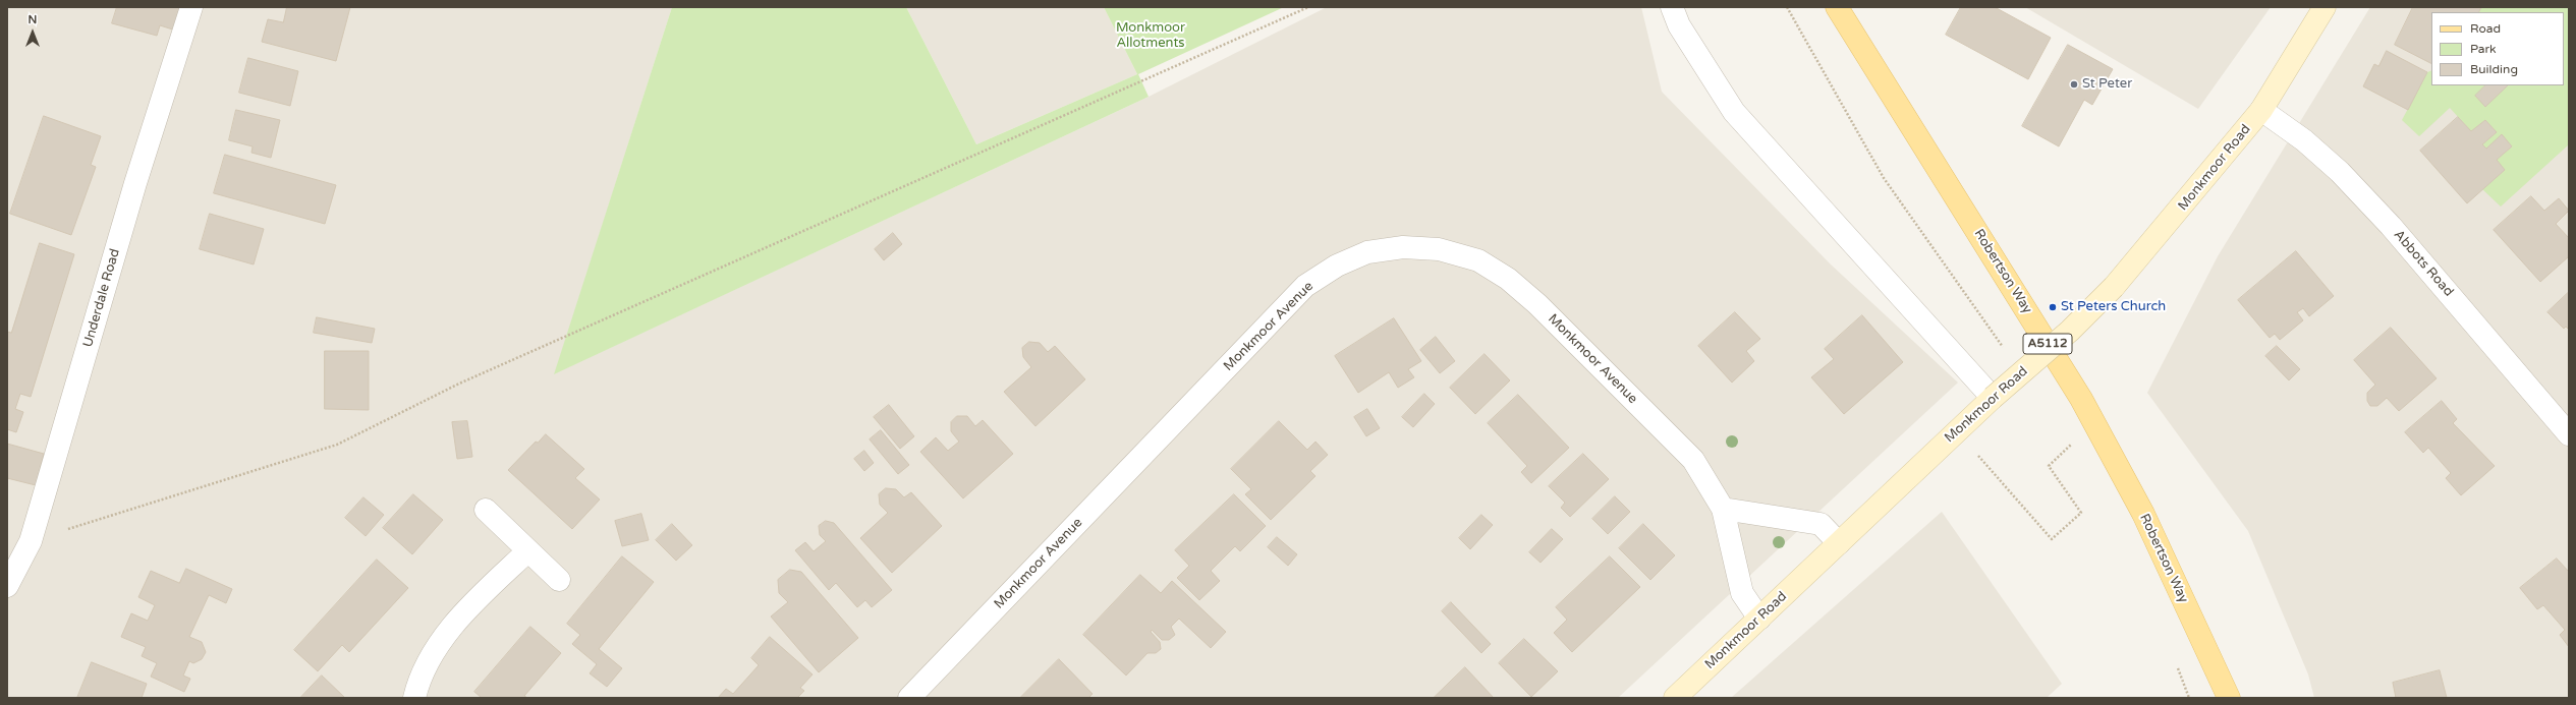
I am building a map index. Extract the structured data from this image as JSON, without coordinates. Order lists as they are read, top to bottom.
{
  "streets": {
    "main road": ["Robertson Way", "A5112"],
    "street": [
      "Monkmoor Road",
      "Abbots Road",
      "Underdale Road",
      "Monkmoor Avenue"
    ]
  },
  "crossings": [
    ["Monkmoor Road", "Abbots Road"],
    ["Monkmoor Road", "Monkmoor Avenue"]
  ],
  "parks": ["Monkmoor Allotments"],
  "places": ["St Peter", "St Peters Church"],
  "legend": ["Road", "Park", "Building"],
  "north": "top"
}
